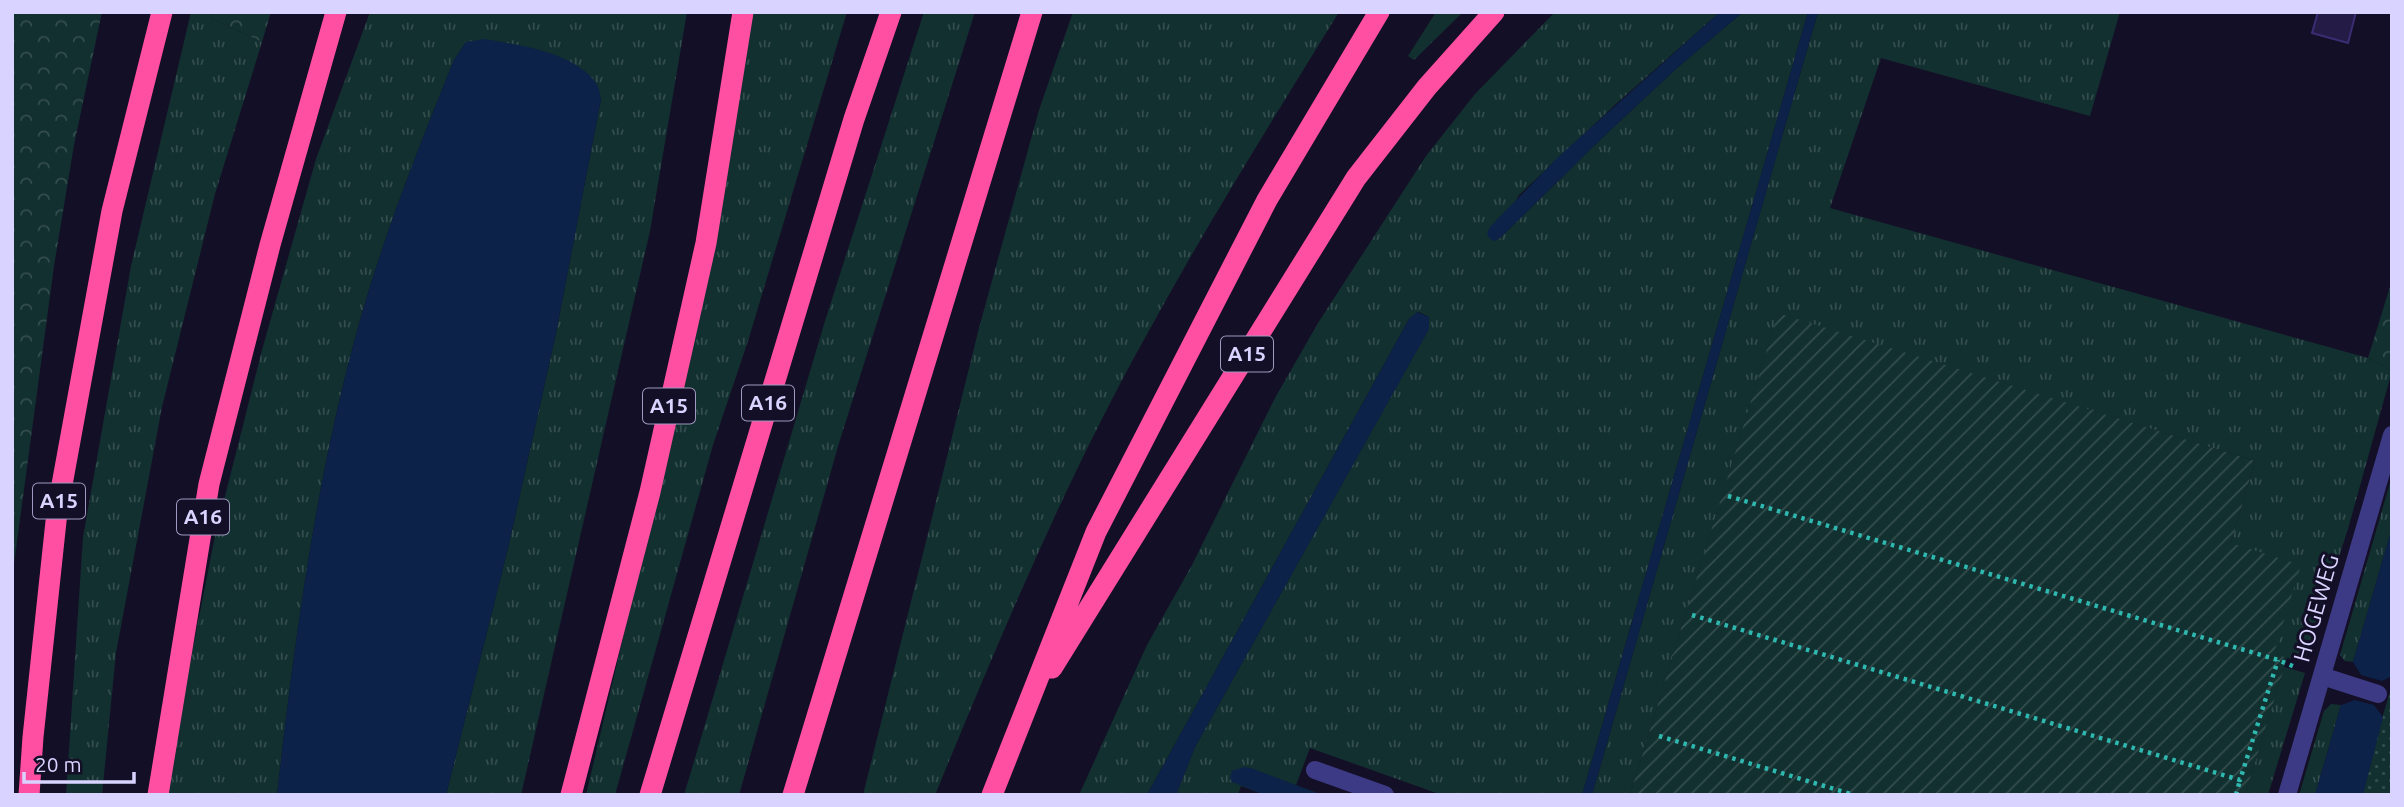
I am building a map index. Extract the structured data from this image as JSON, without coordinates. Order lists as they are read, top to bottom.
{
  "streets": {
    "highway": ["A15", "A16"],
    "street": ["HOGEWEG"]
  },
  "scale_bar": "20 m"
}
